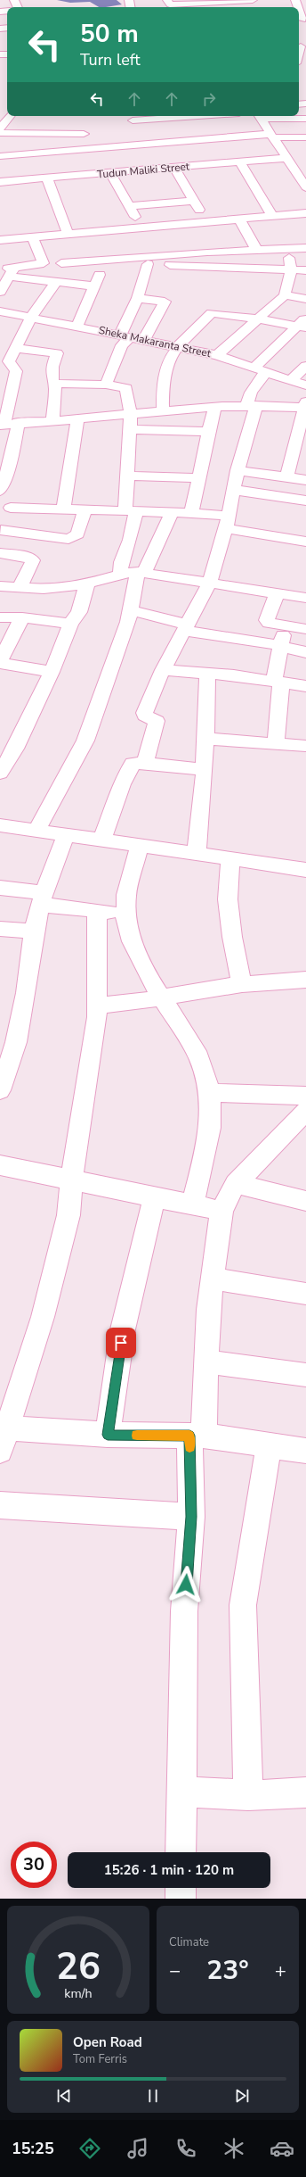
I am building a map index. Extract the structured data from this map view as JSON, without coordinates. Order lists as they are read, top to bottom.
{
  "streets": {
    "street": ["Tudun Maliki Street", "Sheka Makaranta Street"]
  },
  "page": {
    "turn": ["50 m", "Turn left"],
    "limit": "30",
    "trip": "15:26 · 1 min · 120 m",
    "tile": "Climate",
    "heat": ["−", "23°", "+"],
    "song": ["Open Road", "Tom Ferris"],
    "tabs": "15:25",
    "gauge": ["26", "km/h"]
  }
}
